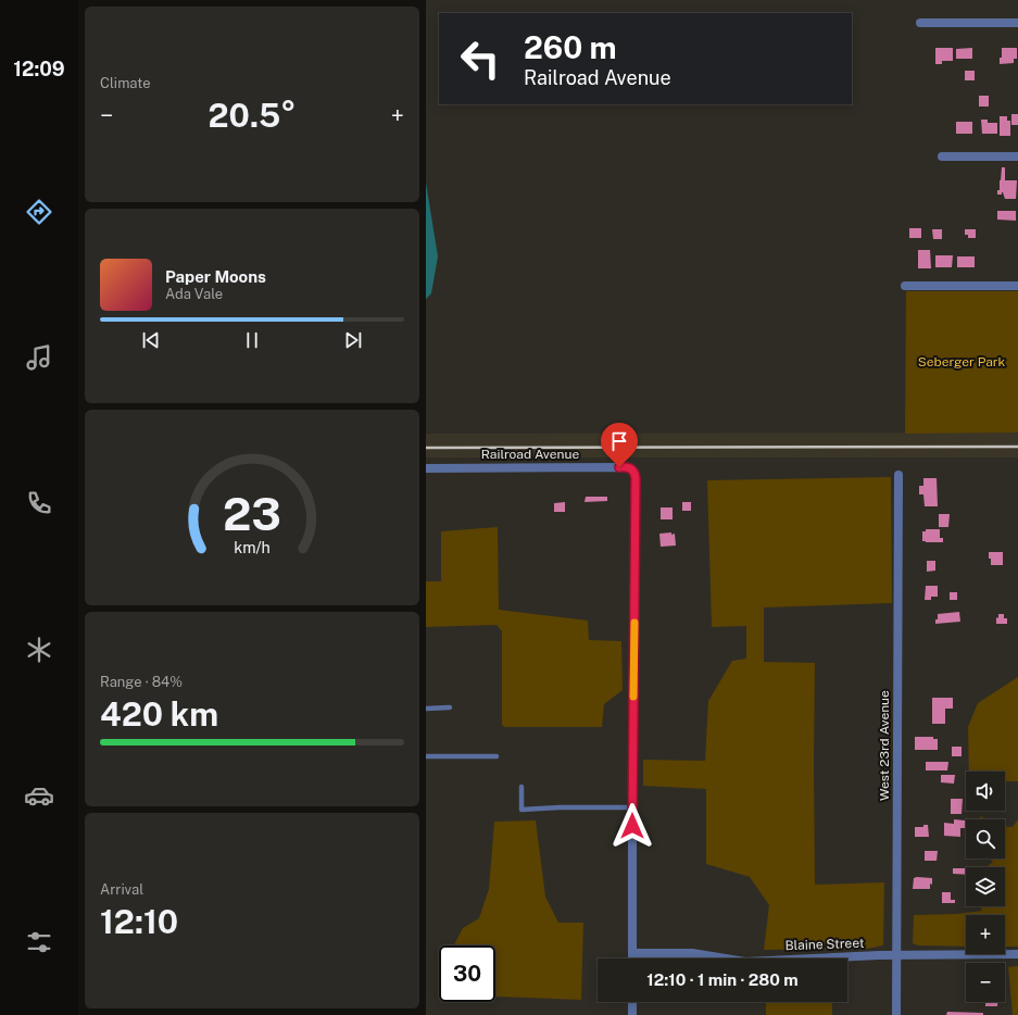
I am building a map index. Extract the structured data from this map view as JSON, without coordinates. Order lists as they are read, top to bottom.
{
  "streets": {
    "street": ["Railroad Avenue", "West 23rd Avenue", "Blaine Street"]
  },
  "crossings": [
    ["West 23rd Avenue", "Blaine Street"]
  ],
  "parks": ["Seberger Park"],
  "page": {
    "tabs": "12:09",
    "tile": [
      "Climate",
      ["Range · 84%", "420 km"],
      ["Arrival", "12:10"]
    ],
    "turn": ["260 m", "Railroad Avenue"],
    "heat": ["−", "20.5°", "+"],
    "song": ["Paper Moons", "Ada Vale"],
    "map_buttons": ["+", "−"],
    "limit": "30",
    "trip": "12:10 · 1 min · 280 m",
    "gauge": ["23", "km/h"]
  }
}
